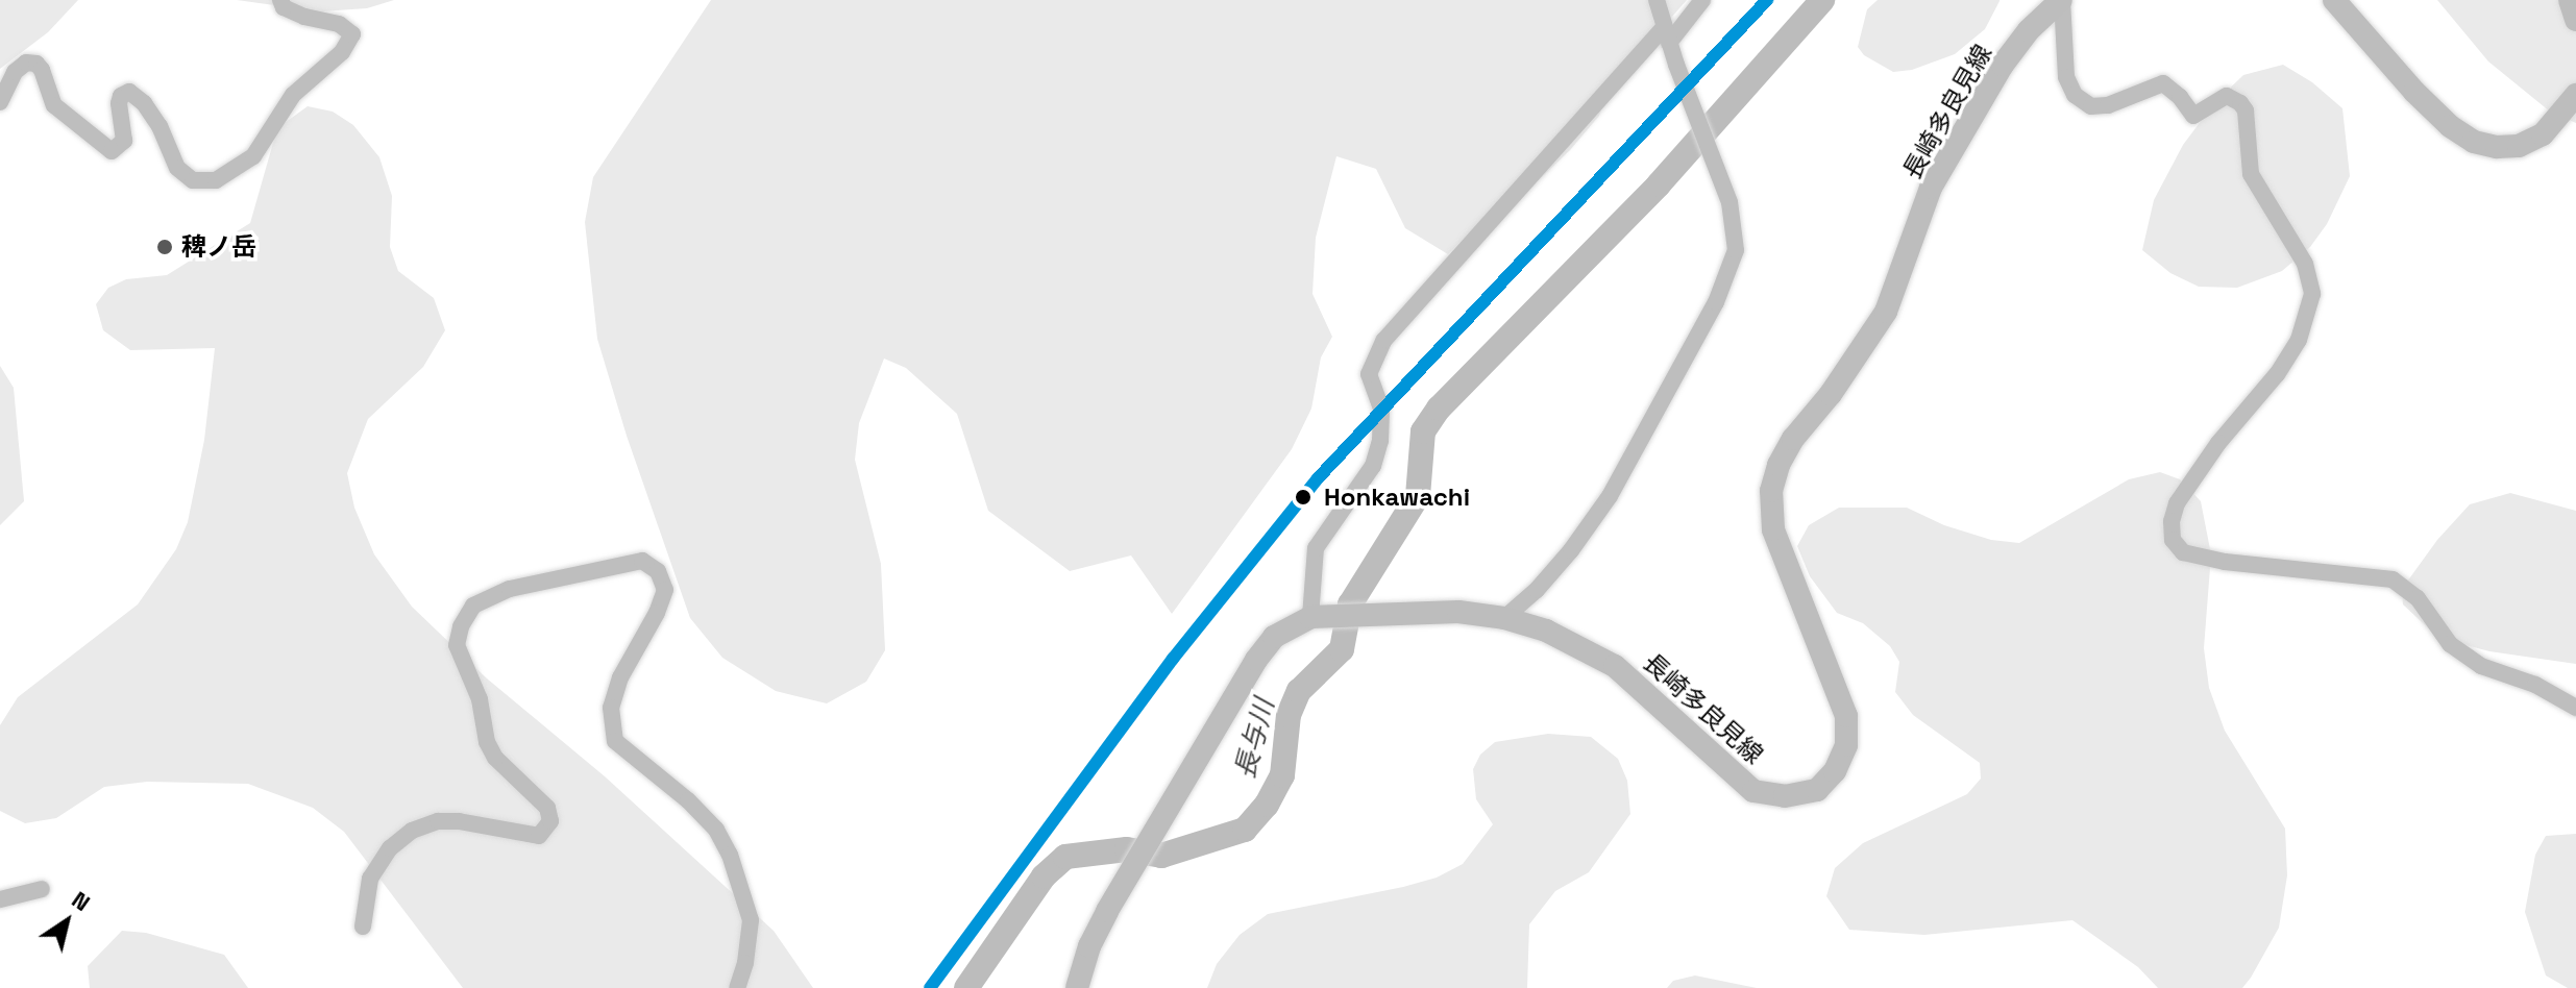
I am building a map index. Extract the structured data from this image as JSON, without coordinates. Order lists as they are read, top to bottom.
{
  "streets": {
    "main road": ["長崎多良見線"]
  },
  "water": ["長与川"],
  "places": ["稗ノ岳", "Honkawachi"],
  "north": "top right"
}
